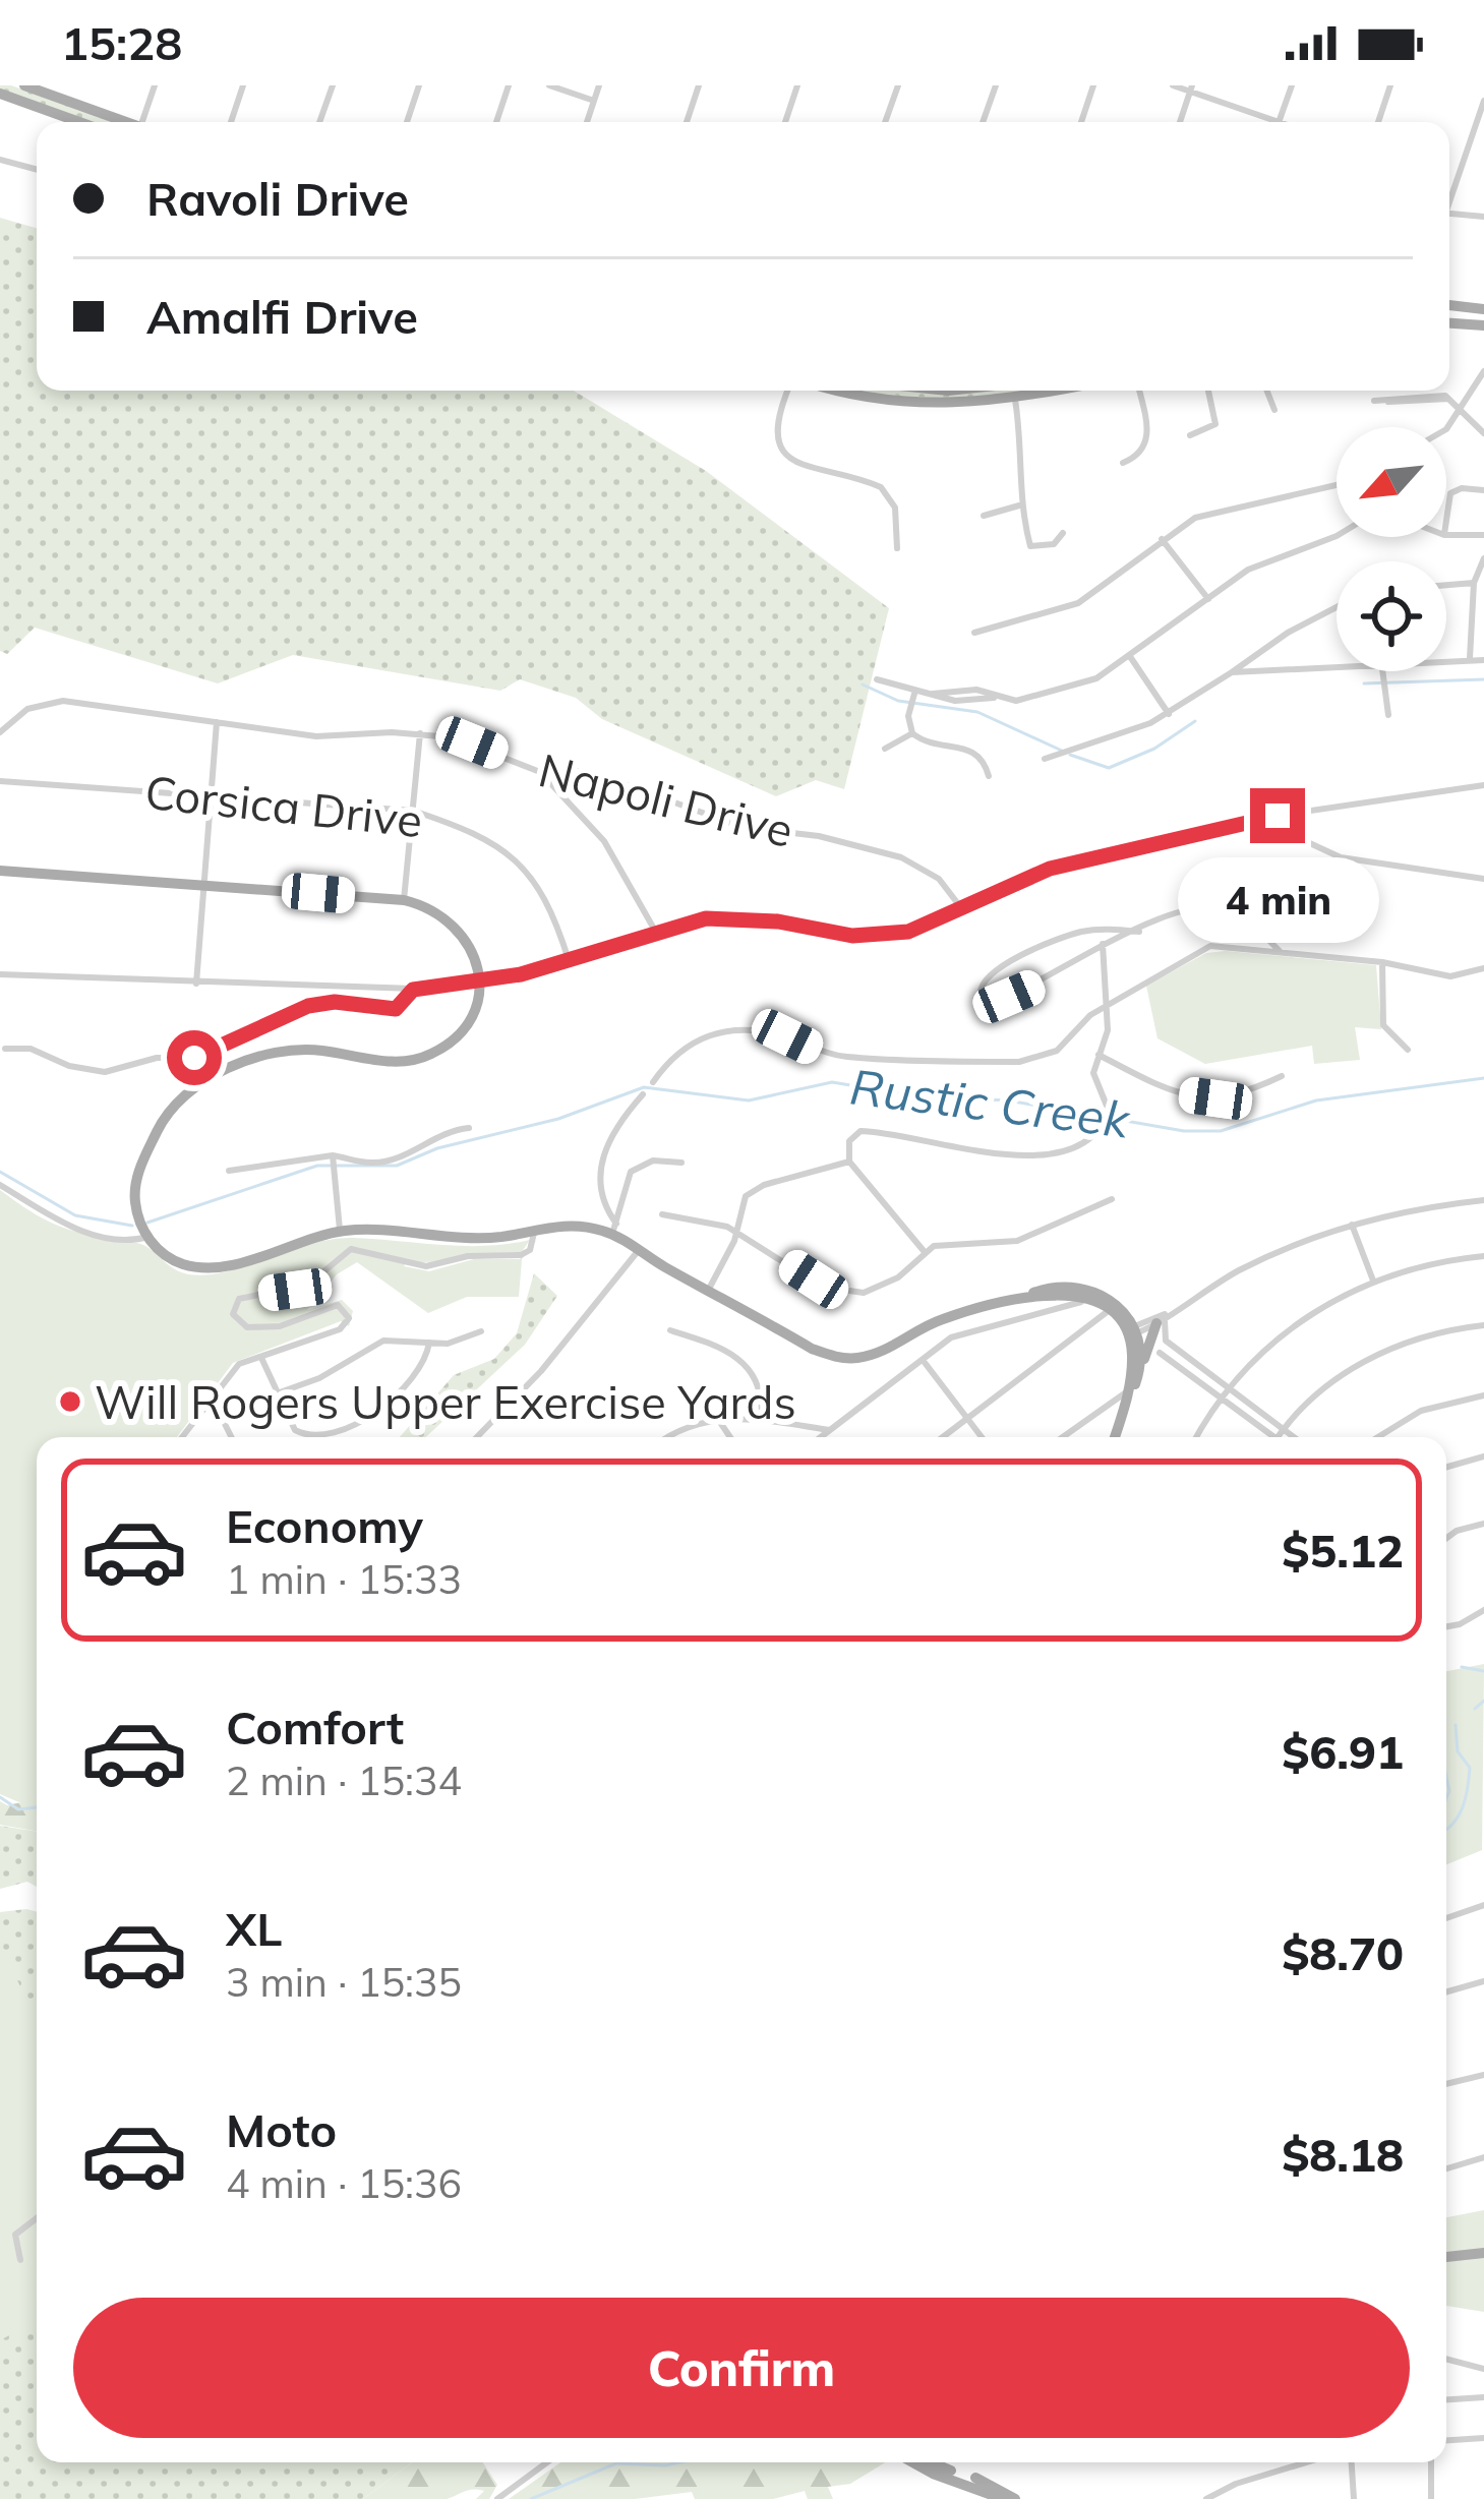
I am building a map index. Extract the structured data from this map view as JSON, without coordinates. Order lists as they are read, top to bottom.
{
  "streets": {
    "street": ["Napoli Drive", "Corsica Drive"]
  },
  "water": ["Rustic Creek"],
  "places": ["Will Rogers Upper Exercise Yards"],
  "north": "bottom left",
  "page": {
    "status": "15:28",
    "banner": ["Ravoli Drive", "Amalfi Drive"],
    "bubble": "4 min",
    "list": [
      {
        "name": "Economy",
        "note": "1 min · 15:33",
        "value": "$5.12"
      },
      {
        "name": "Comfort",
        "note": "2 min · 15:34",
        "value": "$6.91"
      },
      {
        "name": "XL",
        "note": "3 min · 15:35",
        "value": "$8.70"
      },
      {
        "name": "Moto",
        "note": "4 min · 15:36",
        "value": "$8.18"
      }
    ],
    "buttons": "Confirm"
  }
}
